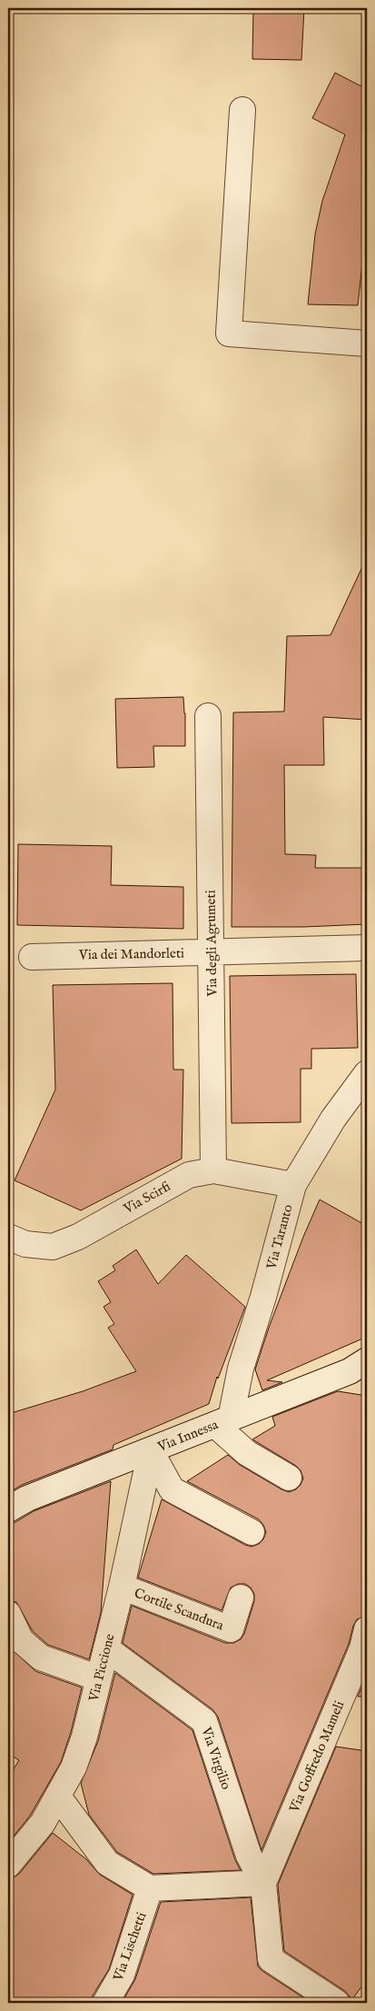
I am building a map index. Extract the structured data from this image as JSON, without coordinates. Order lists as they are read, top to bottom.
{
  "streets": {
    "street": [
      "Via degli Agrumeti",
      "Via dei Mandorleti",
      "Via Scirfi",
      "Via Taranto",
      "Via Innessa",
      "Cortile Scandura",
      "Via Piccione",
      "Via Goffredo Mameli",
      "Via Virgilio",
      "Via Lischetti"
    ]
  },
  "crossings": [
    ["Via degli Agrumeti", "Via dei Mandorleti"],
    ["Via degli Agrumeti", "Via Scirfi"],
    ["Via Scirfi", "Via Taranto"],
    ["Via Taranto", "Via Innessa"],
    ["Via Innessa", "Via Piccione"],
    ["Cortile Scandura", "Via Piccione"],
    ["Via Piccione", "Via Virgilio"],
    ["Via Goffredo Mameli", "Via Virgilio"]
  ]
}
